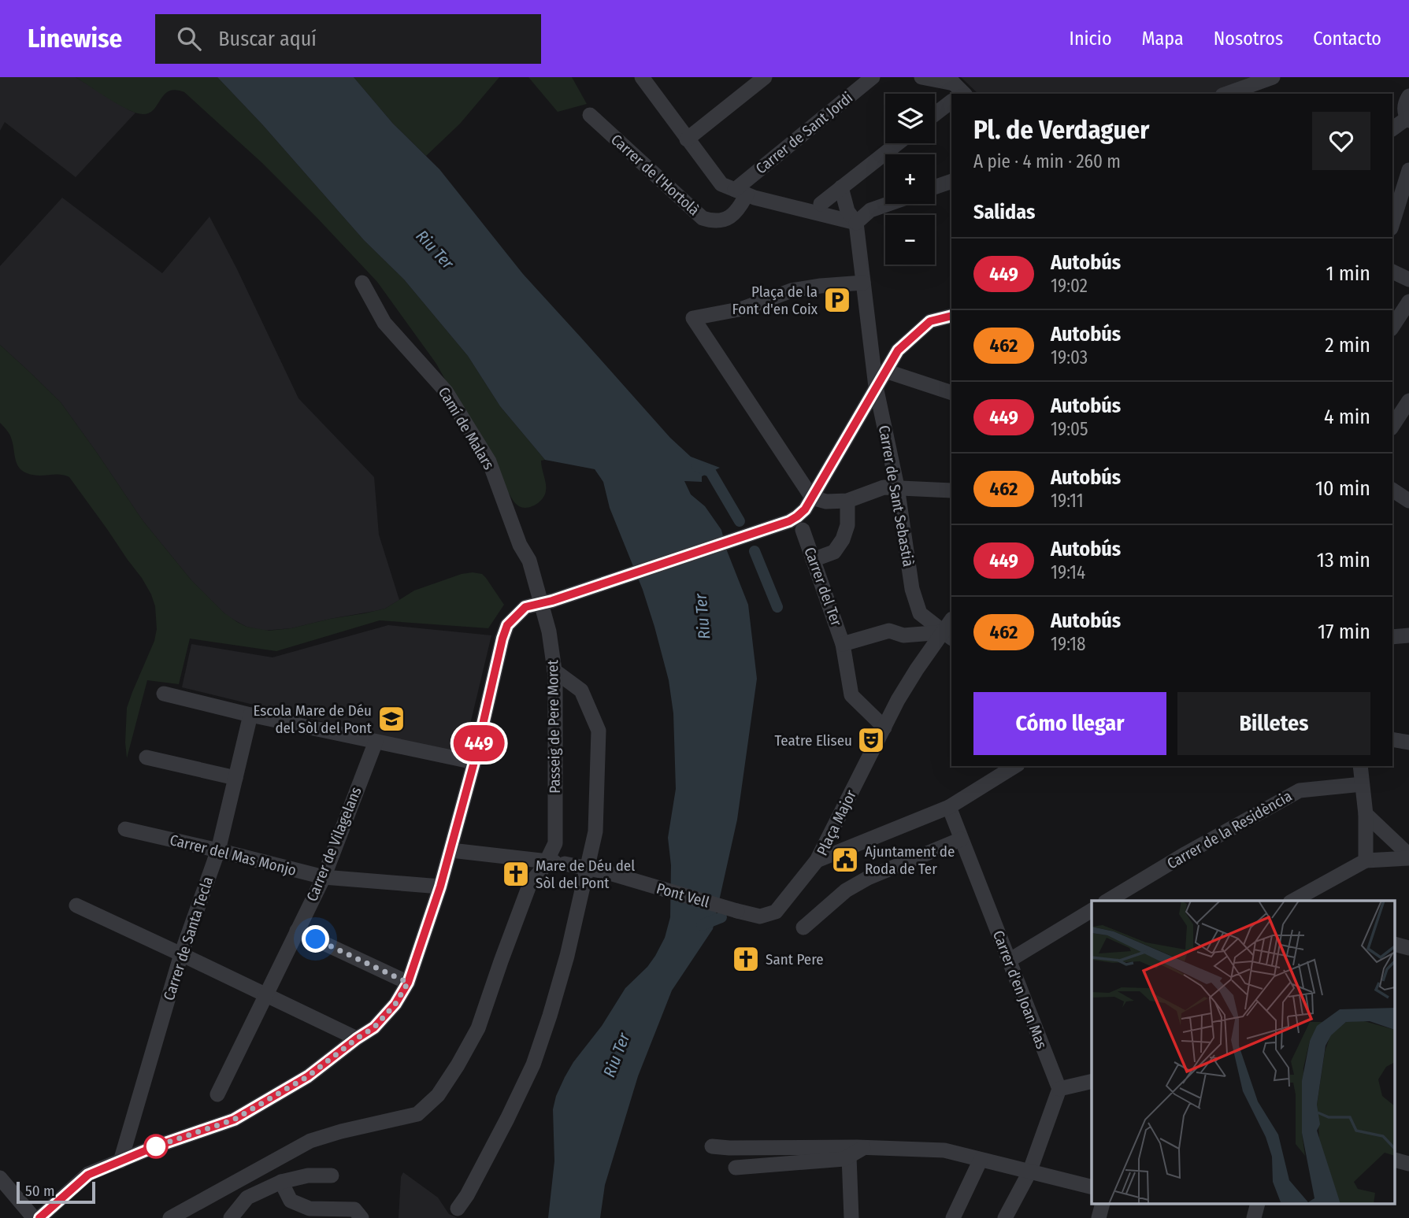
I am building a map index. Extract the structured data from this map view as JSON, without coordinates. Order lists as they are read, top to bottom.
{
  "streets": {
    "street": [
      "Carrer de Sant Jordi",
      "Carrer de l'Hortolà",
      "Camí de Malars",
      "Carrer de Sant Sebastià",
      "Carrer del Ter",
      "Passeig de Pere Moret",
      "Plaça Major",
      "Carrer de la Residència",
      "Carrer de Vilagelans",
      "Carrer del Mas Monjo",
      "Pont Vell",
      "Carrer de Santa Tecla",
      "Carrer d'en Joan Mas"
    ]
  },
  "crossings": [
    ["Carrer de Sant Jordi", "Carrer de l'Hortolà"],
    ["Camí de Malars", "Passeig de Pere Moret"],
    ["Carrer de Sant Sebastià", "Plaça Major"],
    ["Carrer del Ter", "Plaça Major"],
    ["Passeig de Pere Moret", "Pont Vell"],
    ["Plaça Major", "Pont Vell"],
    ["Plaça Major", "Carrer d'en Joan Mas"],
    ["Carrer de Vilagelans", "Carrer del Mas Monjo"],
    ["Carrer del Mas Monjo", "Carrer de Santa Tecla"]
  ],
  "water": ["Riu Ter"],
  "places": {
    "parking": ["Plaça de la Font d'en Coix"],
    "school or university": ["Escola Mare de Déu del Sòl del Pont"],
    "theatre": ["Teatre Eliseu"],
    "public building": ["Ajuntament de Roda de Ter"],
    "church": ["Mare de Déu del Sòl del Pont", "Sant Pere"]
  },
  "lines": ["bus line 449"],
  "scale_bar": "50 m",
  "page": {
    "header": "Linewise",
    "search": "Buscar aquí",
    "nav": [
      "Inicio",
      "Mapa",
      "Nosotros",
      "Contacto"
    ],
    "on_map": "449",
    "map_buttons": ["+", "−"],
    "heading": [
      ["Pl. de Verdaguer", "A pie · 4 min · 260 m"],
      "Salidas"
    ],
    "list": [
      {
        "mark": "449",
        "name": "Autobús",
        "note": "19:02",
        "value": "1 min"
      },
      {
        "mark": "462",
        "name": "Autobús",
        "note": "19:03",
        "value": "2 min"
      },
      {
        "mark": "449",
        "name": "Autobús",
        "note": "19:05",
        "value": "4 min"
      },
      {
        "mark": "462",
        "name": "Autobús",
        "note": "19:11",
        "value": "10 min"
      },
      {
        "mark": "449",
        "name": "Autobús",
        "note": "19:14",
        "value": "13 min"
      },
      {
        "mark": "462",
        "name": "Autobús",
        "note": "19:18",
        "value": "17 min"
      }
    ],
    "buttons": ["Cómo llegar", "Billetes"],
    "scale": "50 m"
  }
}
